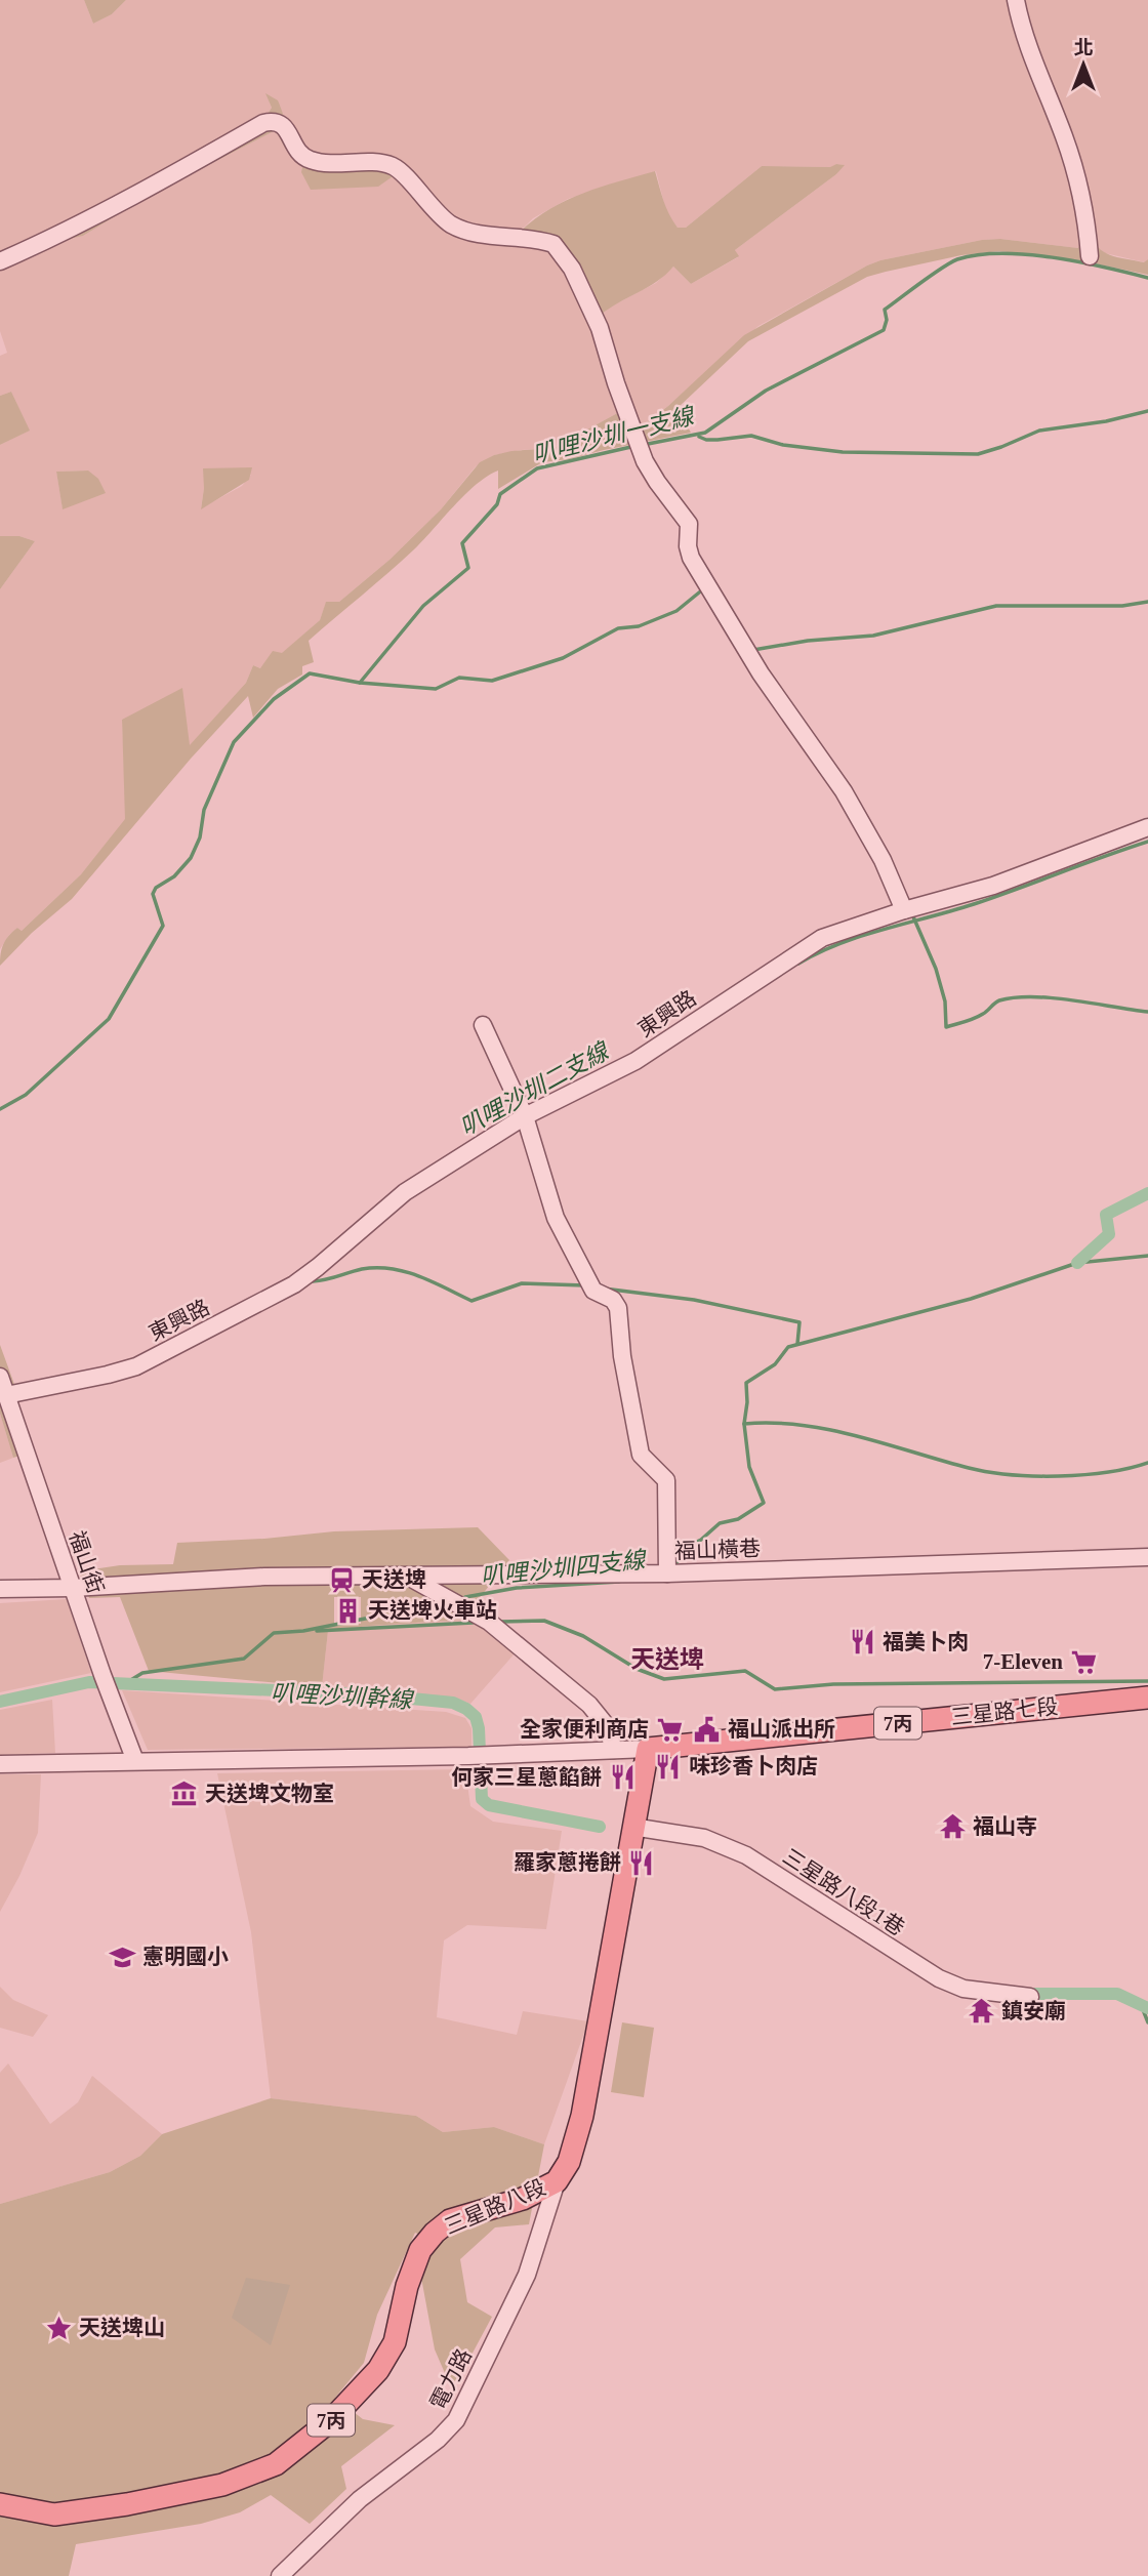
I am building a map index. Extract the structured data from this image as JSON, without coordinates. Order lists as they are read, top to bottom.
{
  "streets": {
    "main road": ["三星路七段", "7丙", "三星路八段"],
    "street": [
      "東興路",
      "福山橫巷",
      "福山街",
      "三星路八段1巷",
      "電力路"
    ]
  },
  "crossings": [
    ["東興路", "福山街"],
    ["福山橫巷", "福山街"],
    ["三星路七段", "三星路八段"],
    ["三星路八段1巷", "三星路八段"],
    ["三星路八段", "電力路"]
  ],
  "districts": ["天送埤"],
  "water": [
    "叭哩沙圳一支線",
    "叭哩沙圳二支線",
    "叭哩沙圳四支線",
    "叭哩沙圳幹線"
  ],
  "places": {
    "station": ["天送埤"],
    "building": ["天送埤火車站"],
    "restaurant": [
      "福美卜肉",
      "味珍香卜肉店",
      "何家三星蔥餡餅",
      "羅家蔥捲餅"
    ],
    "supermarket": ["7-Eleven", "全家便利商店"],
    "public building": ["福山派出所"],
    "museum": ["天送埤文物室"],
    "temple": ["福山寺", "鎮安廟"],
    "school or university": ["憲明國小"],
    "place": ["天送埤山"]
  },
  "north": "top"
}
